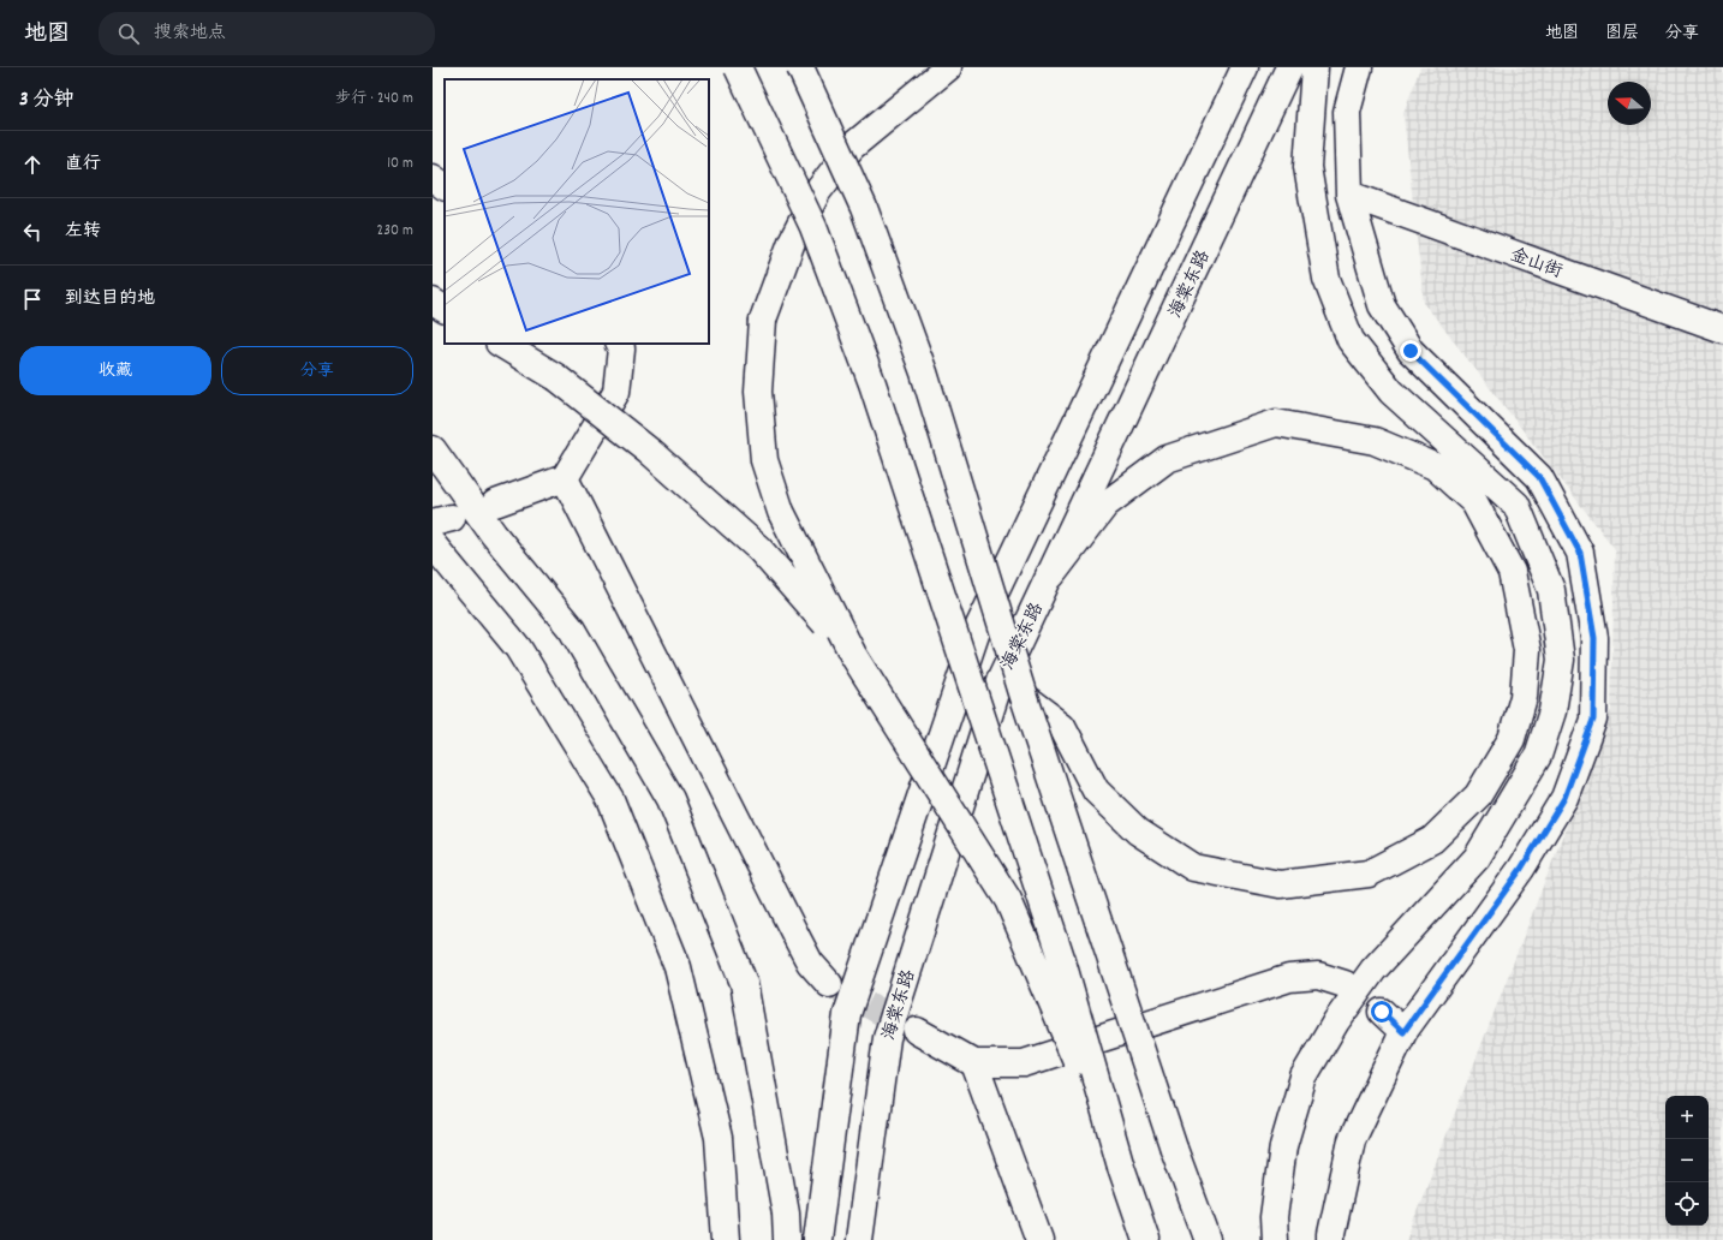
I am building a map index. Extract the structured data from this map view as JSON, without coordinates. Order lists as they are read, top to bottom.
{
  "streets": {
    "main road": ["金山街", "海棠东路"]
  },
  "north": "left",
  "page": {
    "header": "地图",
    "search": "搜索地点",
    "nav": ["地图", "图层", "分享"],
    "heading": ["3 分钟", "步行 · 240 m"],
    "list": [
      ["直行", "10 m"],
      ["左转", "230 m"],
      "到达目的地"
    ],
    "buttons": ["收藏", "分享"],
    "map_buttons": ["+", "−"]
  }
}
